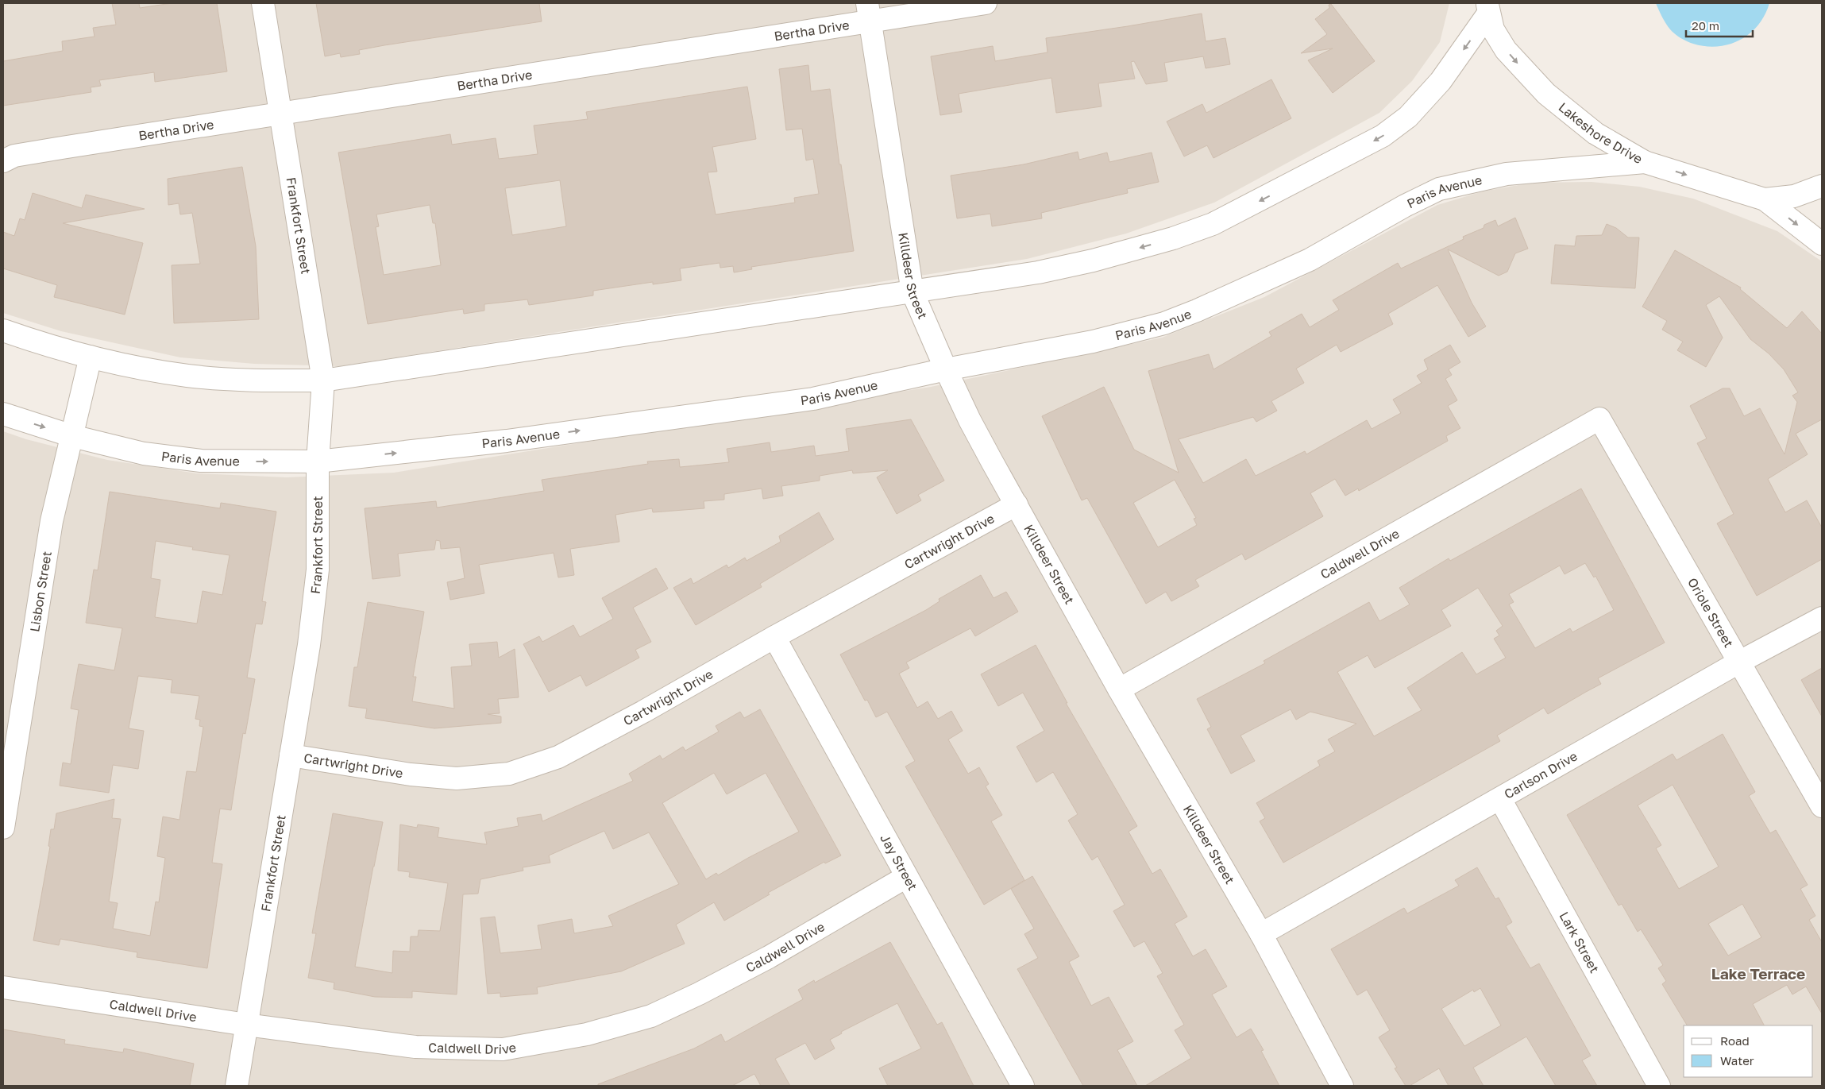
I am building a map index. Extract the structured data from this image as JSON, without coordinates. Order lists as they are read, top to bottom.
{
  "streets": {
    "street": [
      "Bertha Drive",
      "Lakeshore Drive",
      "Paris Avenue",
      "Frankfort Street",
      "Killdeer Street",
      "Cartwright Drive",
      "Caldwell Drive",
      "Lisbon Street",
      "Oriole Street",
      "Carlson Drive",
      "Jay Street",
      "Lark Street"
    ]
  },
  "crossings": [
    ["Bertha Drive", "Frankfort Street"],
    ["Bertha Drive", "Killdeer Street"],
    ["Lakeshore Drive", "Paris Avenue"],
    ["Paris Avenue", "Frankfort Street"],
    ["Paris Avenue", "Killdeer Street"],
    ["Paris Avenue", "Lisbon Street"],
    ["Frankfort Street", "Cartwright Drive"],
    ["Frankfort Street", "Caldwell Drive"],
    ["Killdeer Street", "Cartwright Drive"],
    ["Killdeer Street", "Caldwell Drive"],
    ["Killdeer Street", "Carlson Drive"],
    ["Cartwright Drive", "Jay Street"],
    ["Caldwell Drive", "Oriole Street"],
    ["Caldwell Drive", "Jay Street"],
    ["Oriole Street", "Carlson Drive"],
    ["Carlson Drive", "Lark Street"]
  ],
  "one_way": ["Lakeshore Drive"],
  "districts": ["Lake Terrace"],
  "legend": ["Road", "Water"],
  "scale_bar": "20 m"
}
